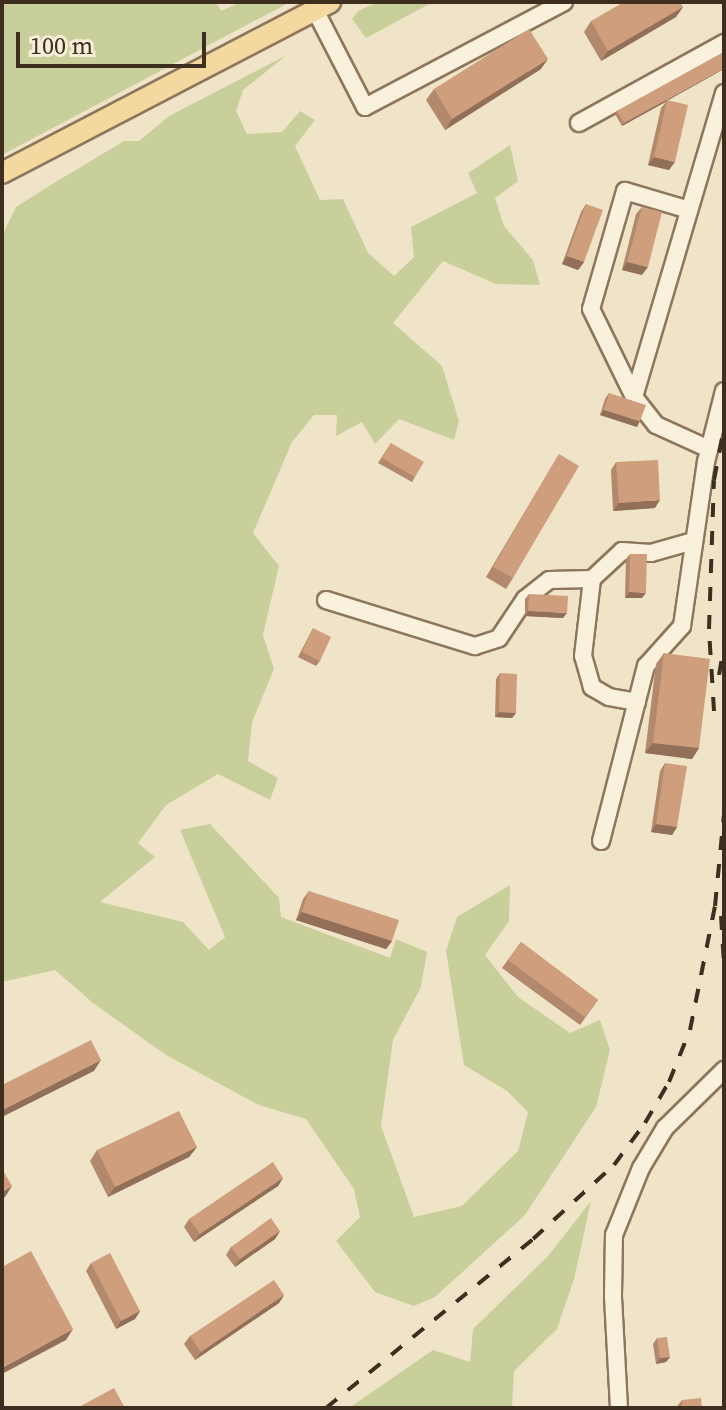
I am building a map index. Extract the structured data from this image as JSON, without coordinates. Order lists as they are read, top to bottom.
{
  "scale_bar": "100 m"
}
